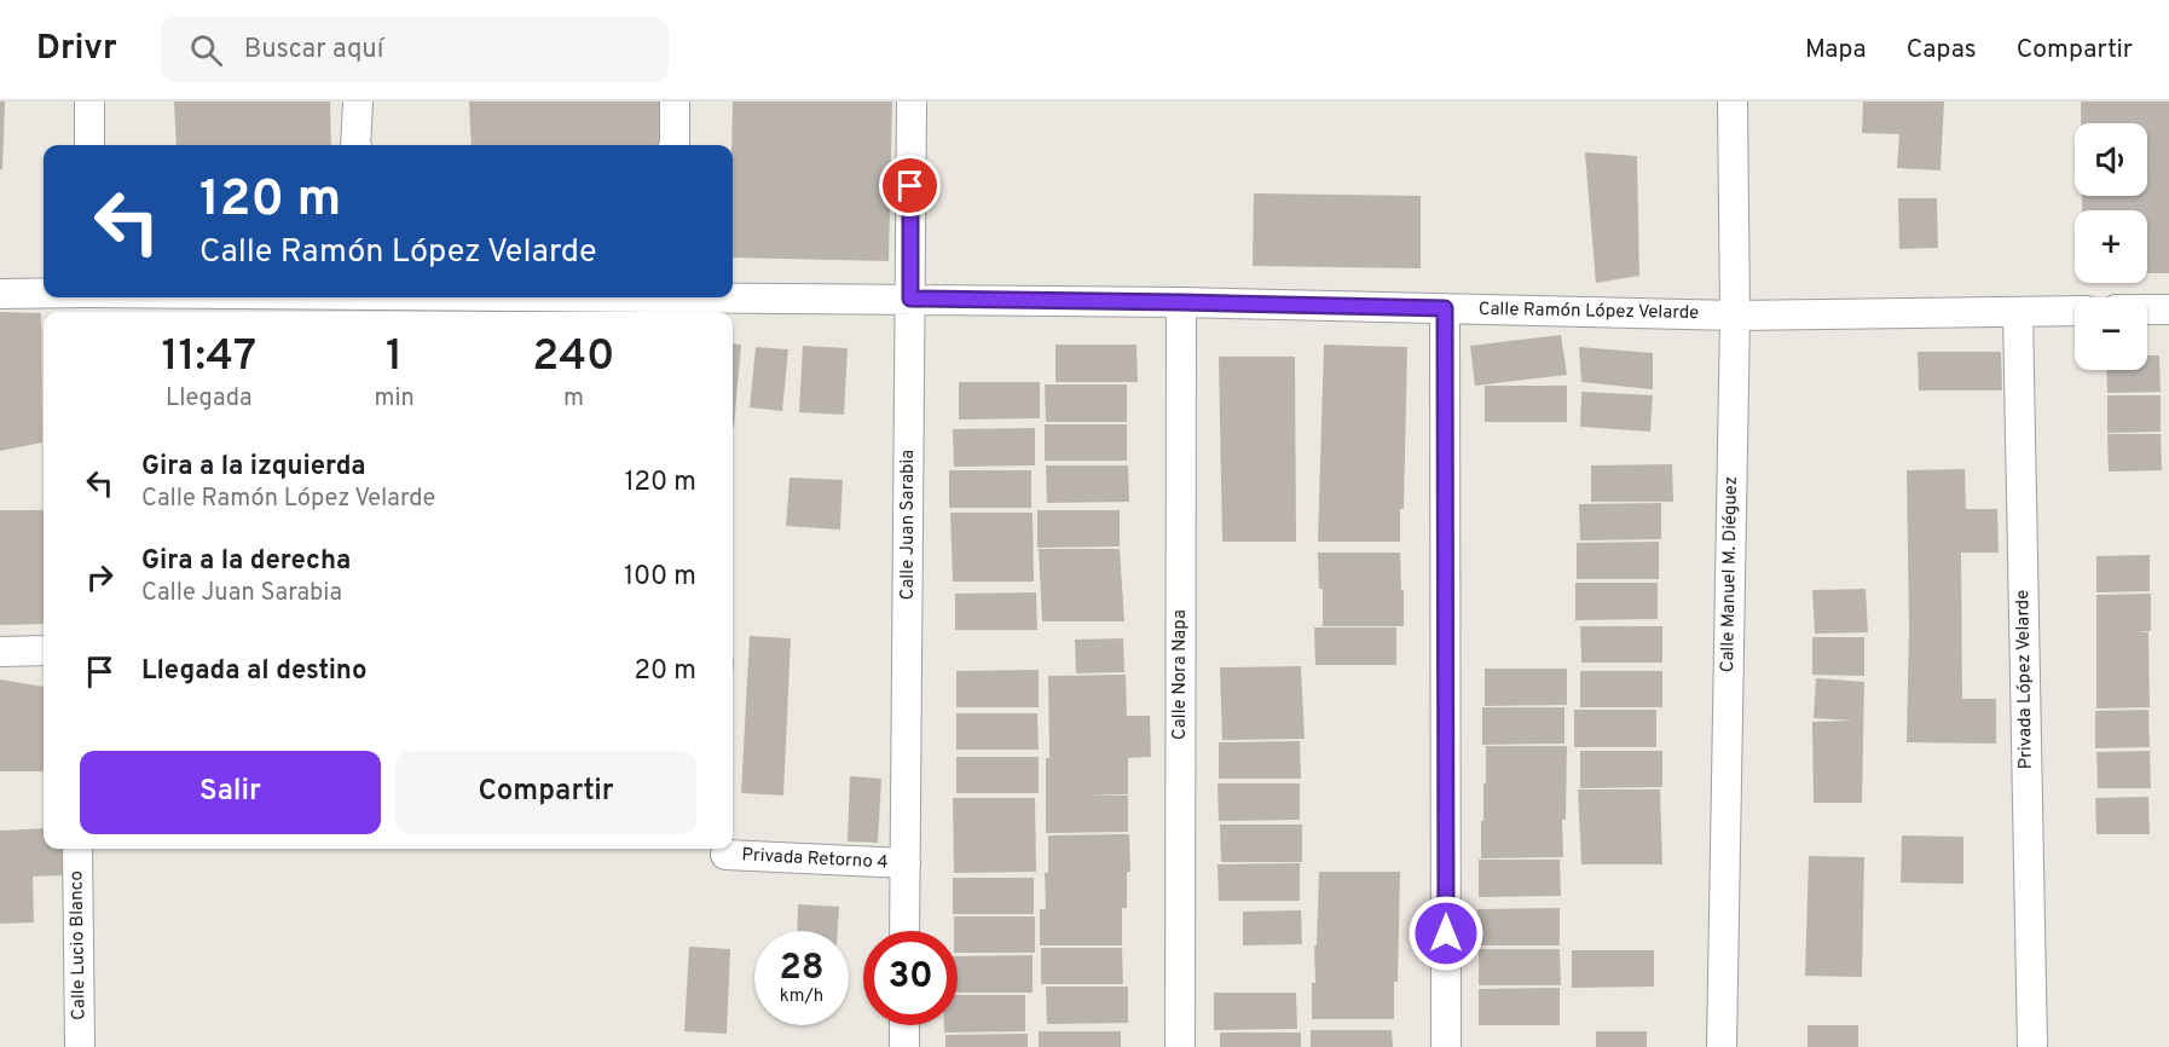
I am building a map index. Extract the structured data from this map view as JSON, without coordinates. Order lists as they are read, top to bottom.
{
  "streets": {
    "street": [
      "Calle Ramón López Velarde",
      "Calle Juan Sarabia",
      "Calle Manuel M. Diéguez",
      "Calle Nora Napa",
      "Privada López Velarde",
      "Privada Retorno 4",
      "Calle Lucio Blanco"
    ]
  },
  "crossings": [
    ["Calle Ramón López Velarde", "Calle Juan Sarabia"],
    ["Calle Ramón López Velarde", "Calle Manuel M. Diéguez"],
    ["Calle Ramón López Velarde", "Calle Nora Napa"],
    ["Calle Ramón López Velarde", "Privada López Velarde"],
    ["Calle Juan Sarabia", "Privada Retorno 4"]
  ],
  "page": {
    "header": "Drivr",
    "search": "Buscar aquí",
    "nav": ["Mapa", "Capas", "Compartir"],
    "map_buttons": ["+", "−"],
    "turn": ["120 m", "Calle Ramón López Velarde"],
    "eta": [
      "11:47",
      "Llegada",
      "1",
      "min",
      "240",
      "m"
    ],
    "list": [
      {
        "name": "Gira a la izquierda",
        "note": "Calle Ramón López Velarde",
        "value": "120 m"
      },
      {
        "name": "Gira a la derecha",
        "note": "Calle Juan Sarabia",
        "value": "100 m"
      },
      {
        "name": "Llegada al destino",
        "value": "20 m"
      }
    ],
    "buttons": ["Salir", "Compartir"],
    "speed": "28 km/h",
    "limit": "30"
  }
}
